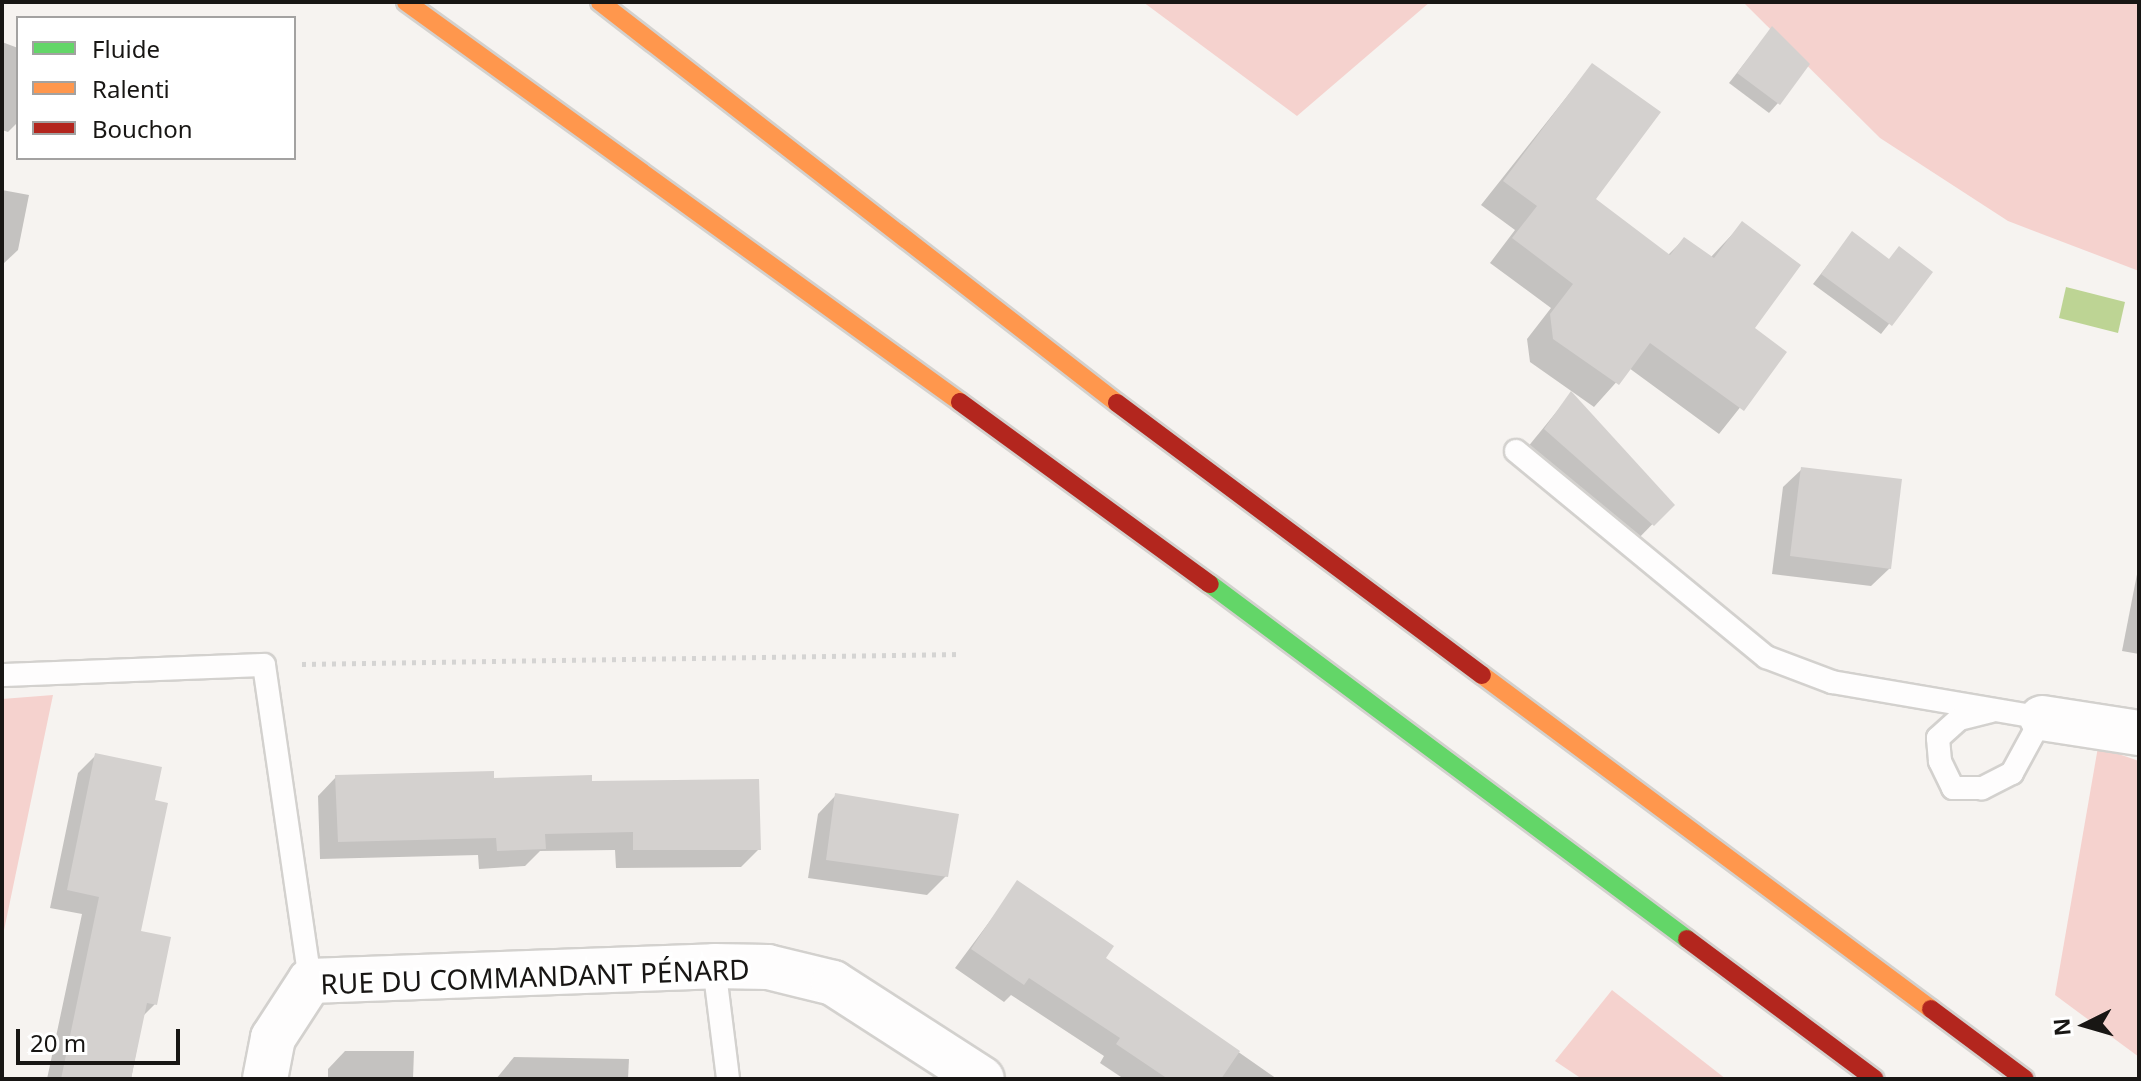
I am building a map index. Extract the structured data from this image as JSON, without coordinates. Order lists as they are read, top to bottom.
{
  "streets": {
    "street": ["RUE DU COMMANDANT PÉNARD"]
  },
  "legend": ["Fluide", "Ralenti", "Bouchon"],
  "scale_bar": "20 m",
  "north": "left"
}
